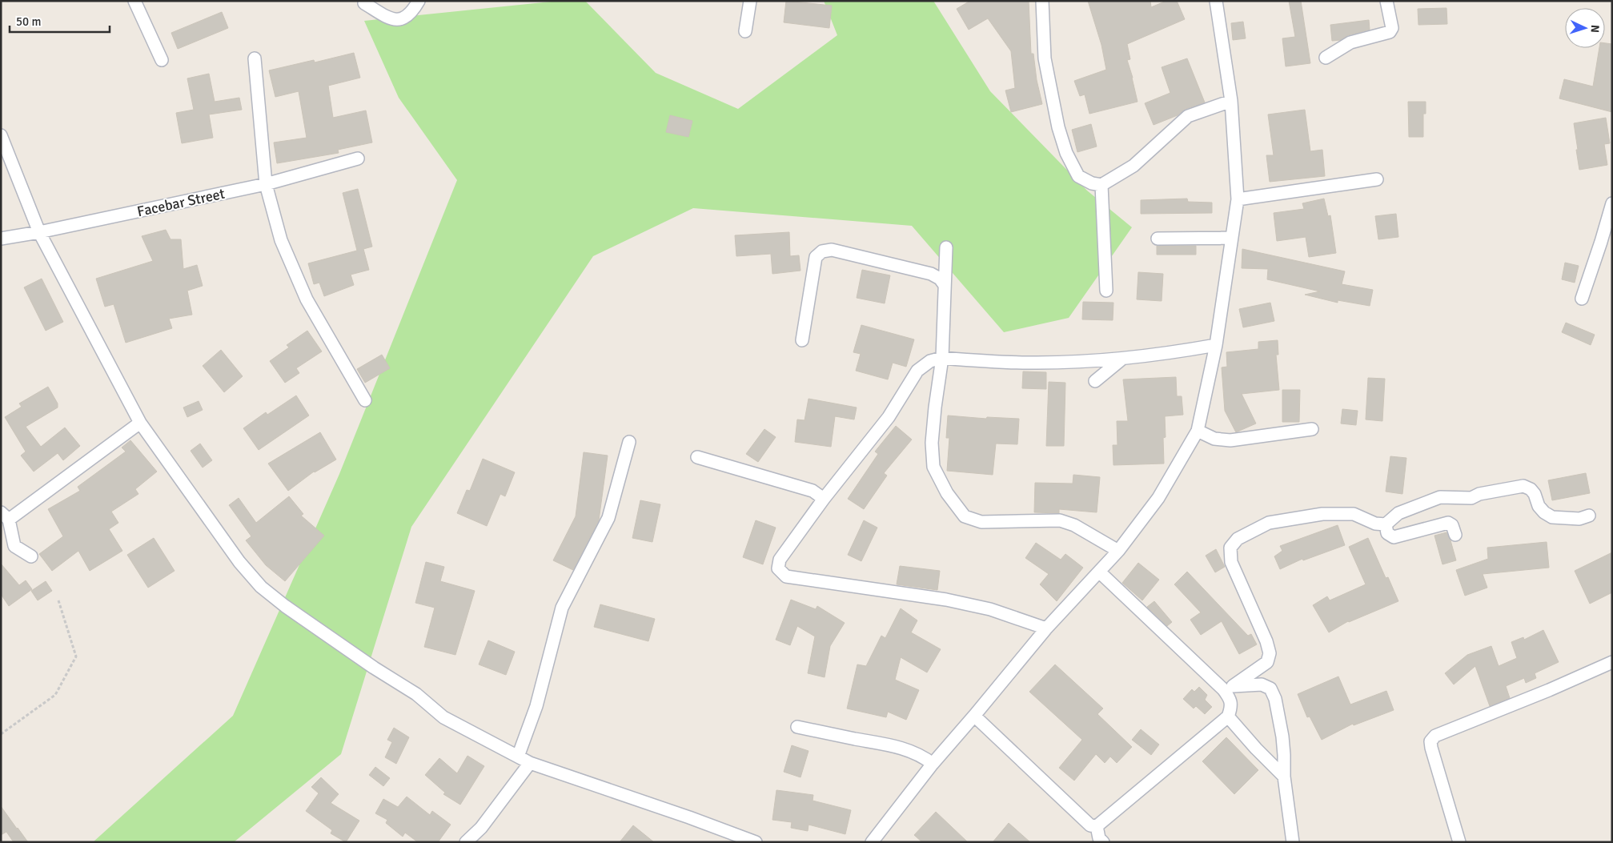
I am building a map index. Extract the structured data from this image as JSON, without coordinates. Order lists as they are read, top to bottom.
{
  "streets": {
    "street": ["Facebar Street"]
  },
  "scale_bar": "50 m",
  "north": "right"
}
